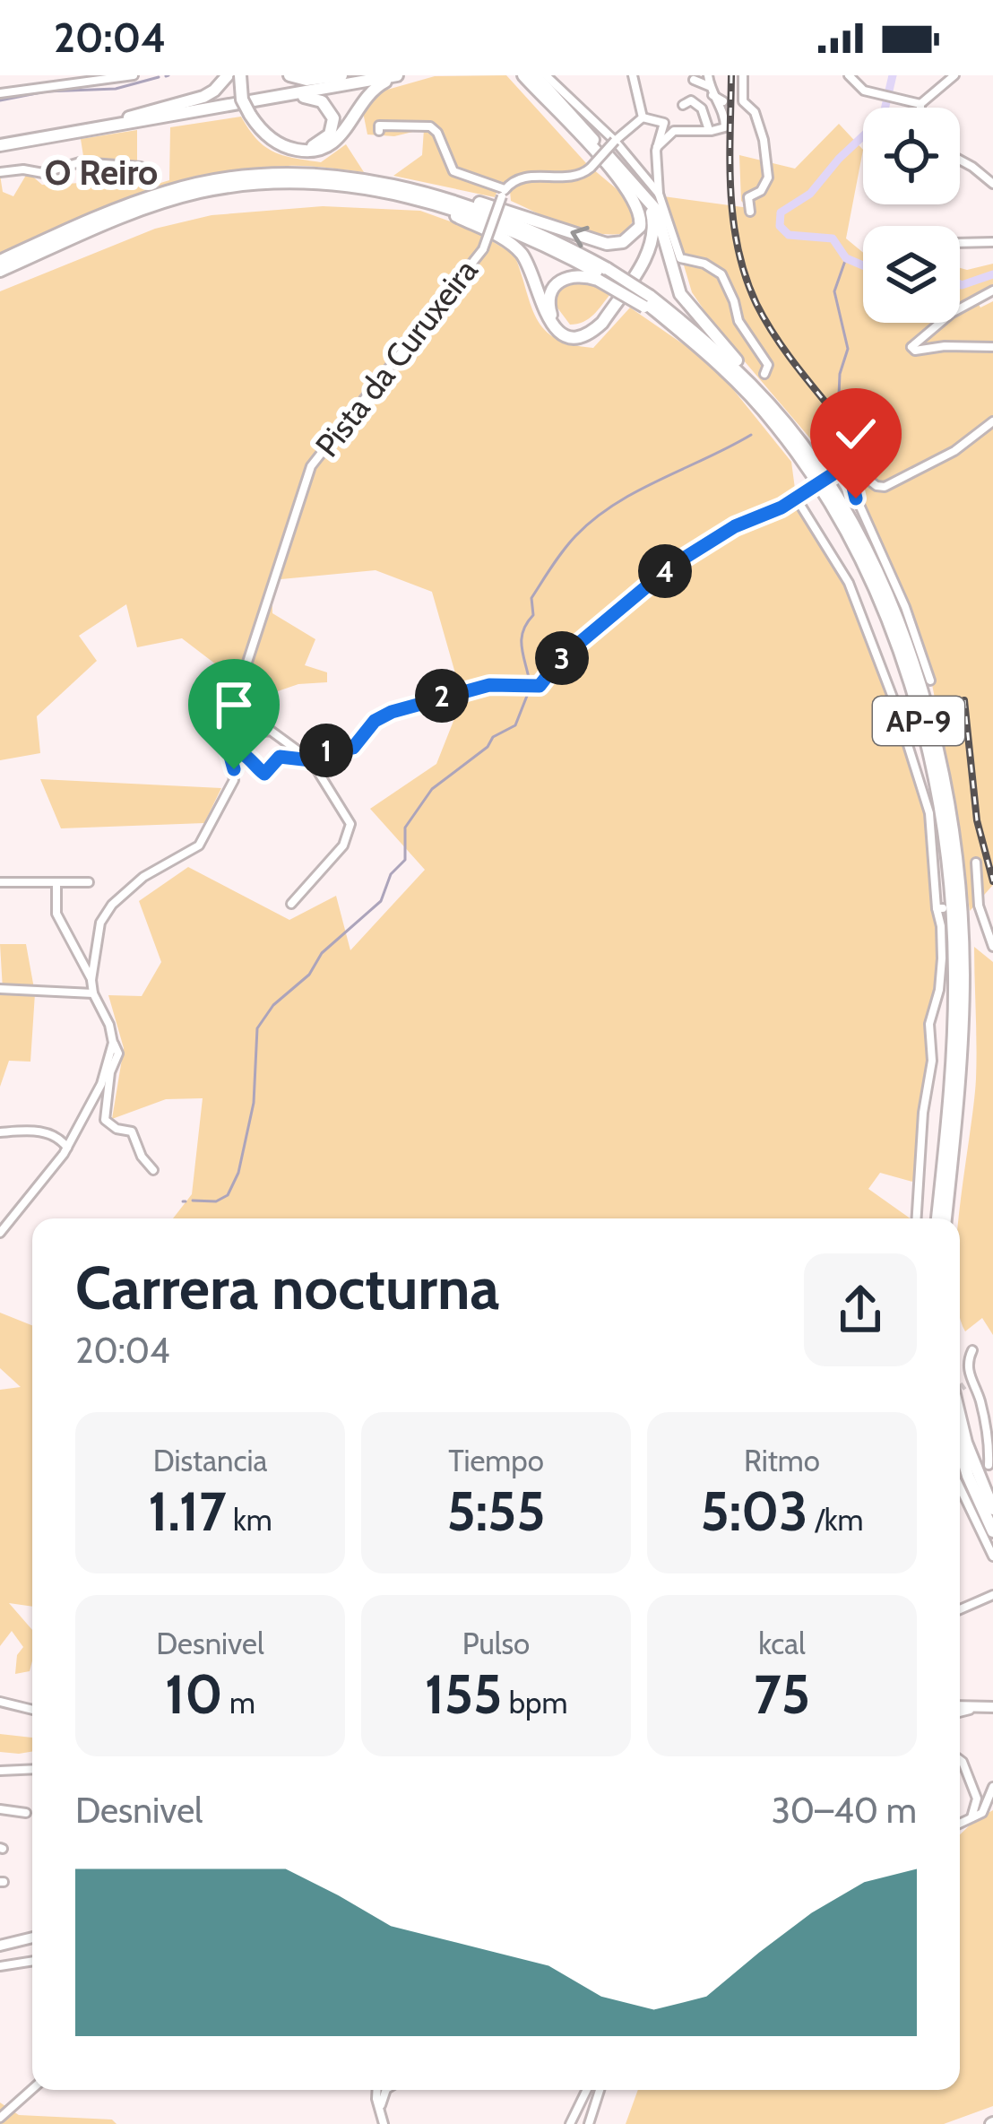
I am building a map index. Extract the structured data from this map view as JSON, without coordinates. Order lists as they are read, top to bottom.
{
  "streets": {
    "highway": ["AP-9"],
    "street": ["Pista da Curuxeira"]
  },
  "districts": ["O Reiro"],
  "page": {
    "status": "20:04",
    "pins": [
      "4",
      "3",
      "2",
      "1"
    ],
    "heading": ["Carrera nocturna", "20:04"],
    "stats": [
      ["Distancia", "1.17 km"],
      ["Tiempo", "5:55"],
      ["Ritmo", "5:03 /km"],
      ["Desnivel", "10 m"],
      ["Pulso", "155 bpm"],
      ["kcal", "75"]
    ],
    "chart": ["Desnivel", "30–40 m"]
  }
}
